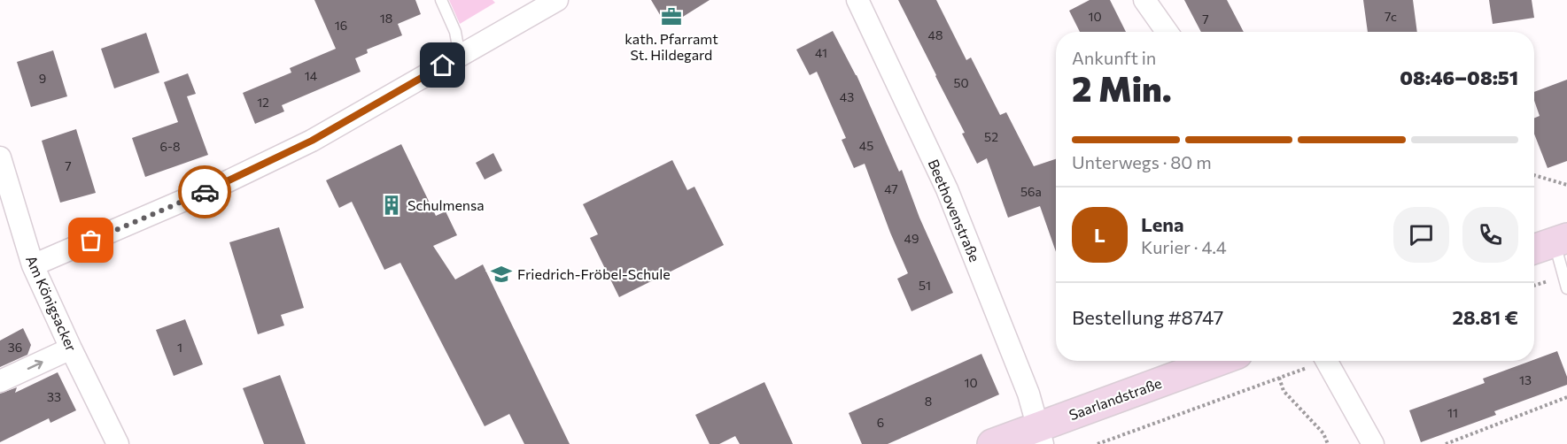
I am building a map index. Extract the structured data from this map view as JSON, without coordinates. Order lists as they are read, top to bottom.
{
  "streets": {
    "street": ["Beethovenstraße", "Am Königsacker", "Saarlandstraße"]
  },
  "crossings": [
    ["Beethovenstraße", "Saarlandstraße"]
  ],
  "places": {
    "office": ["kath. Pfarramt St. Hildegard"],
    "building": ["Schulmensa"],
    "school or university": ["Friedrich-Fröbel-Schule"]
  },
  "house_numbers": [
    "10",
    "7c",
    "18",
    "7",
    "16",
    "48",
    "41",
    "14",
    "9",
    "50",
    "43",
    "12",
    "52",
    "45",
    "6-8",
    "7",
    "47",
    "56a",
    "49",
    "51",
    "36",
    "1",
    "13",
    "10",
    "33",
    "8",
    "11",
    "6"
  ],
  "page": {
    "heading": ["2 Min.", "Ankunft in", "08:46–08:51"],
    "panel": [
      "Lena",
      "Kurier · 4.4",
      "Bestellung #8747",
      "28.81 €"
    ],
    "bar": "Unterwegs · 80 m",
    "round": "L"
  }
}
